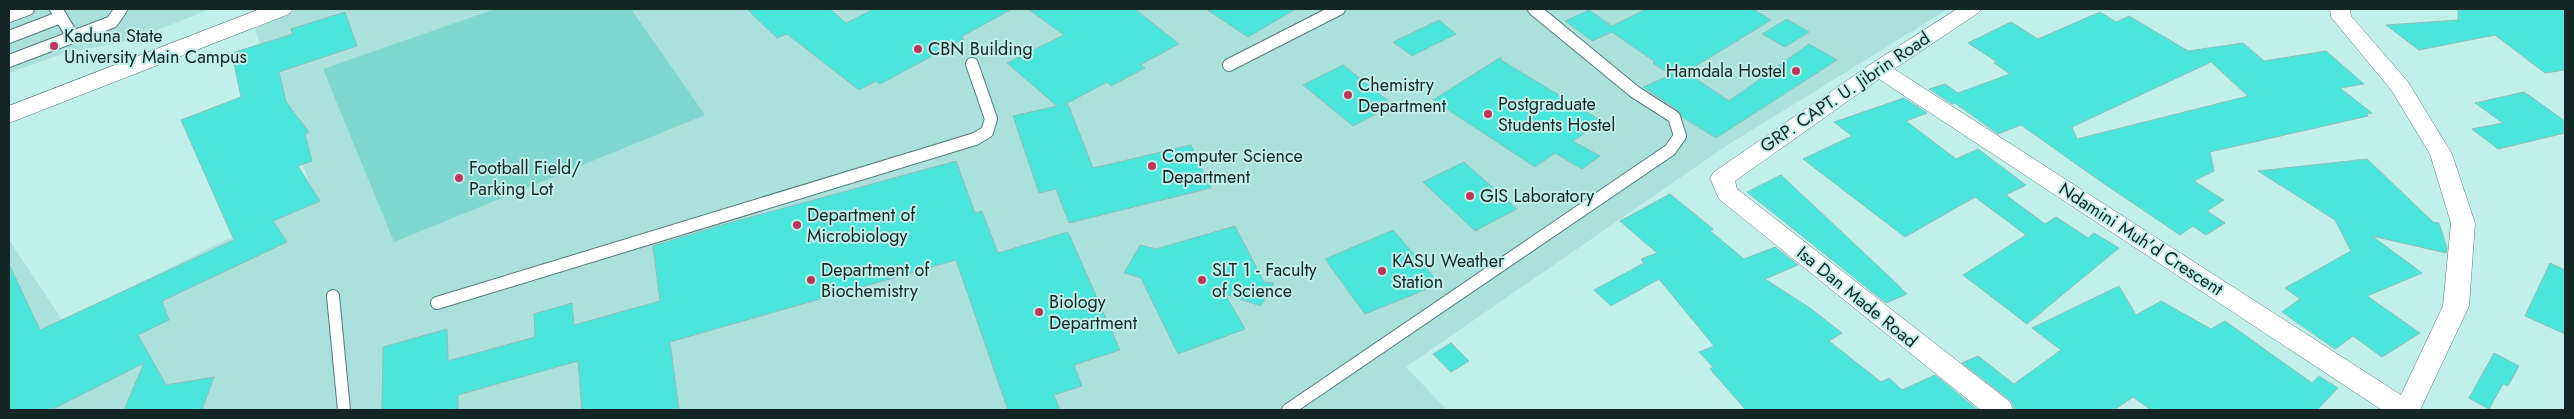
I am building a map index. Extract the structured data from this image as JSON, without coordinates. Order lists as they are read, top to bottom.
{
  "streets": {
    "street": ["GRP. CAPT. U. Jibrin Road", "Ndamini Muh'd Crescent", "Isa Dan Made Road"]
  },
  "crossings": [
    ["GRP. CAPT. U. Jibrin Road", "Ndamini Muh'd Crescent"],
    ["GRP. CAPT. U. Jibrin Road", "Isa Dan Made Road"]
  ],
  "places": [
    "Kaduna State University Main Campus",
    "CBN Building",
    "Hamdala Hostel",
    "Chemistry Department",
    "Postgraduate Students Hostel",
    "Computer Science Department",
    "Football Field/ Parking Lot",
    "GIS Laboratory",
    "Department of Microbiology",
    "KASU Weather Station",
    "Department of Biochemistry",
    "SLT 1 - Faculty of Science",
    "Biology Department"
  ]
}
